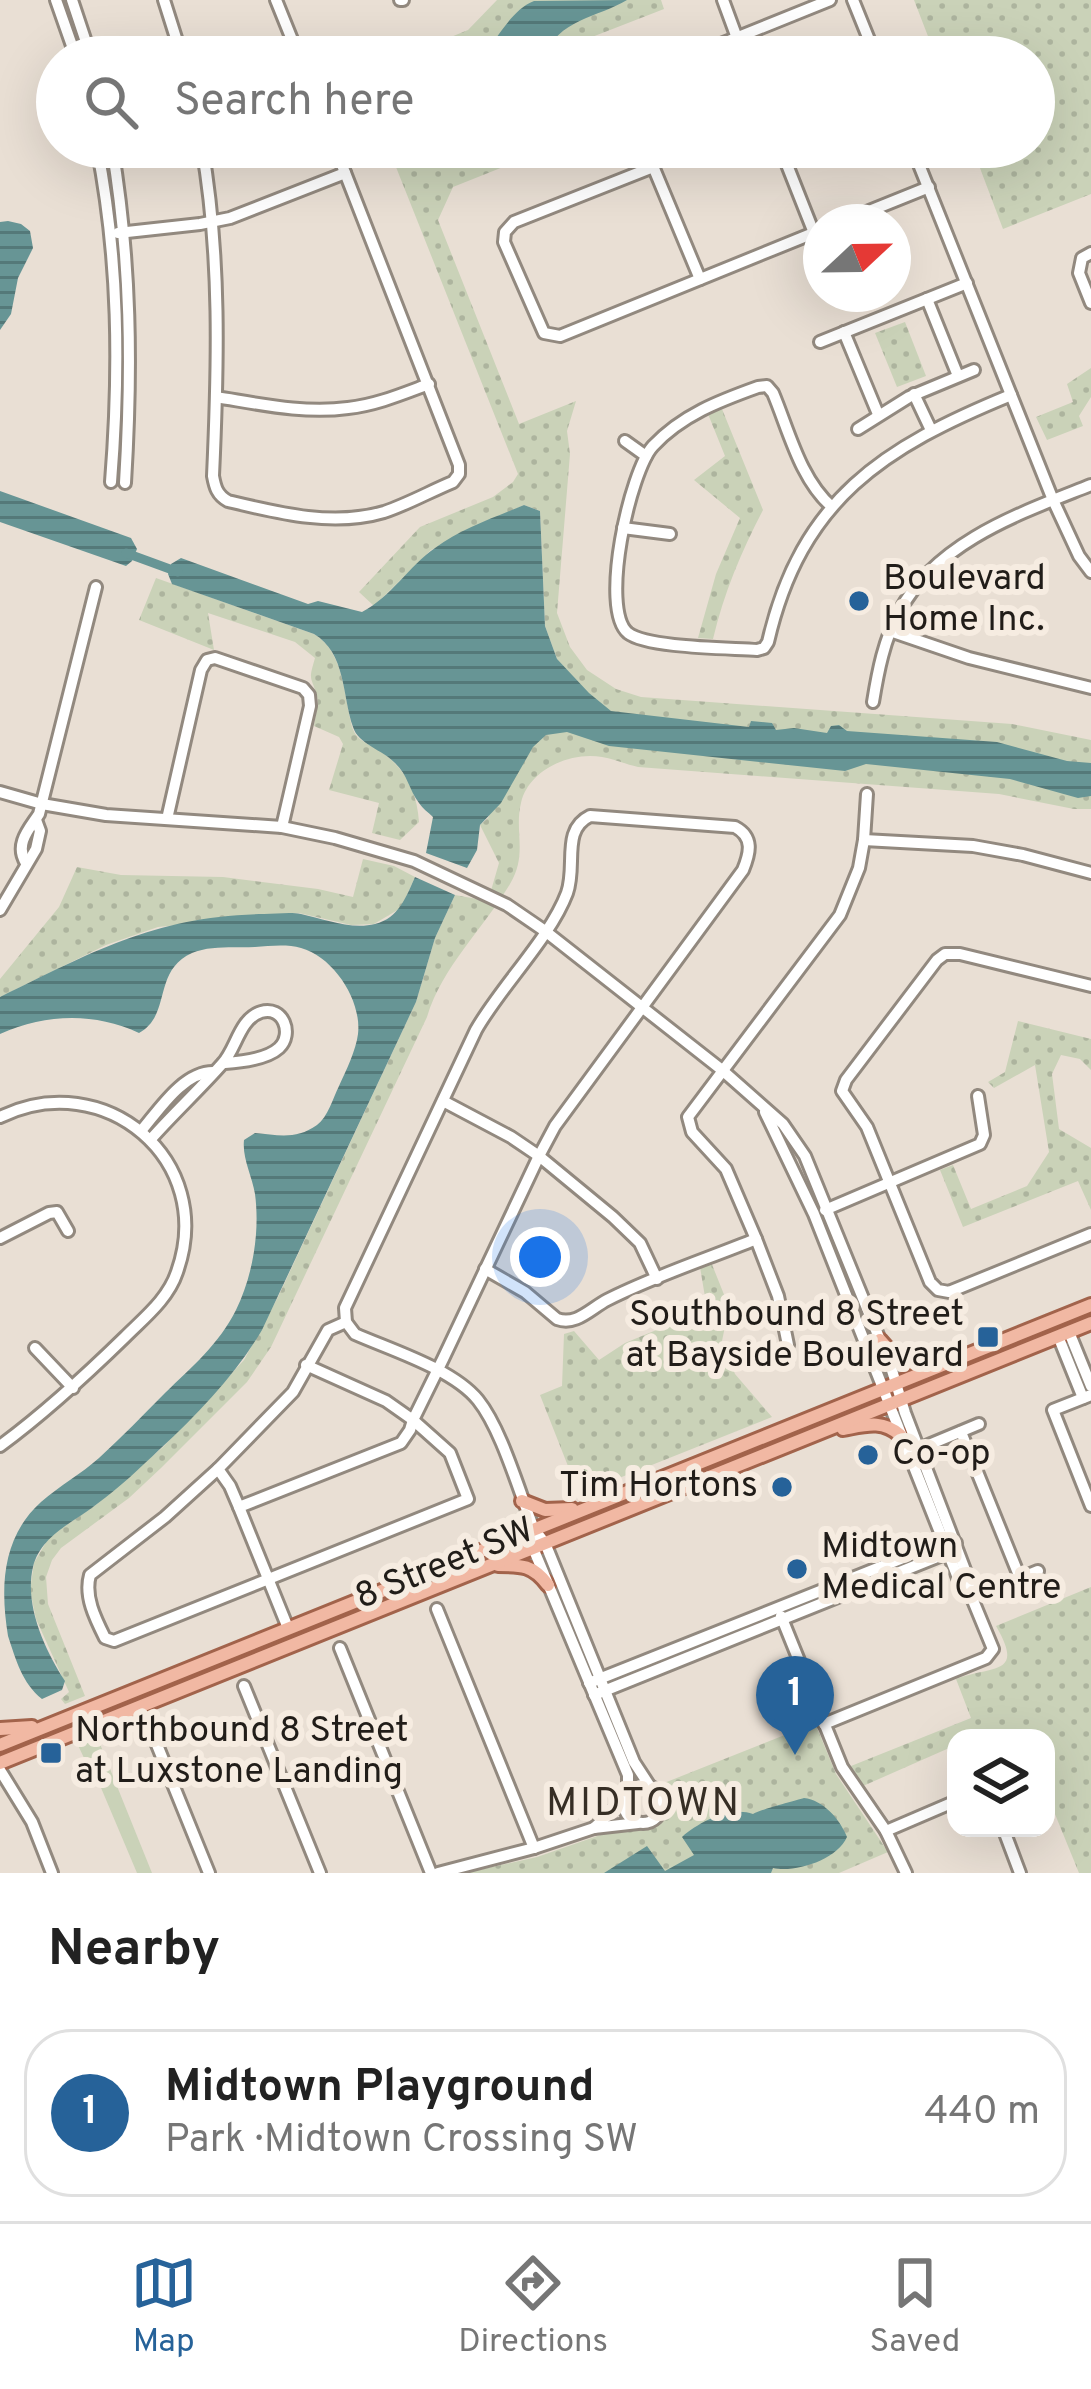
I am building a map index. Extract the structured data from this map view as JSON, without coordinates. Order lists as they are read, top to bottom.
{
  "streets": {
    "main road": ["8 Street SW"]
  },
  "districts": ["MIDTOWN"],
  "places": {
    "other": [
      "Boulevard Home Inc.",
      "Co-op",
      "Tim Hortons",
      "Midtown Medical Centre"
    ],
    "transit": ["Southbound 8 Street at Bayside Boulevard", "Northbound 8 Street at Luxstone Landing"]
  },
  "north": "right",
  "page": {
    "search": "Search here",
    "pins": "1",
    "heading": "Nearby",
    "list": [
      {
        "mark": "1",
        "name": "Midtown Playground",
        "note": "Park · Midtown Crossing SW",
        "value": "440 m"
      }
    ],
    "nav": ["Map", "Directions", "Saved"]
  }
}
